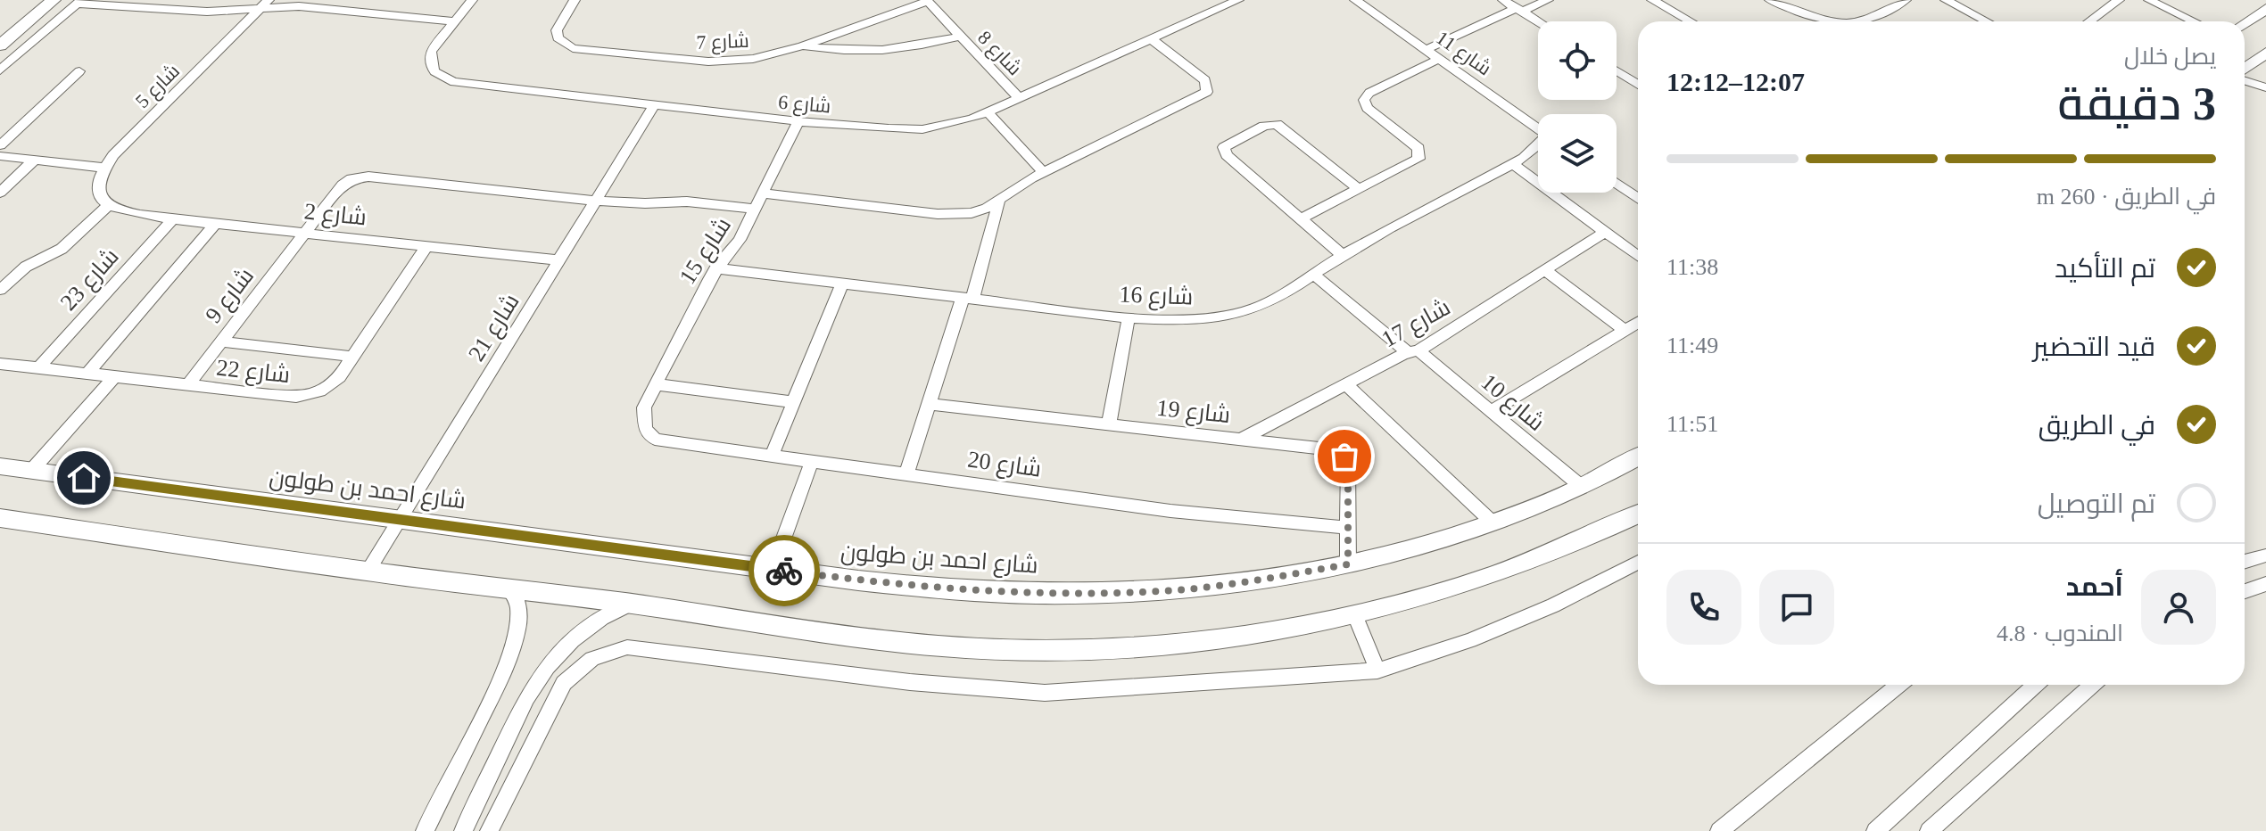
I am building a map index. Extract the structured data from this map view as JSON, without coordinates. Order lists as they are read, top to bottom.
{
  "streets": {
    "street": [
      "شارع 7",
      "شارع 8",
      "شارع 11",
      "شارع 5",
      "شارع 6",
      "شارع 2",
      "شارع 15",
      "شارع 23",
      "شارع 9",
      "شارع 16",
      "شارع 17",
      "شارع 21",
      "شارع 22",
      "شارع 10",
      "شارع 19",
      "شارع 20",
      "شارع احمد بن طولون"
    ]
  },
  "crossings": [
    ["شارع 7", "شارع 8"],
    ["شارع 8", "شارع 6"],
    ["شارع 6", "شارع 15"],
    ["شارع 6", "شارع 21"],
    ["شارع 2", "شارع 23"],
    ["شارع 2", "شارع 9"],
    ["شارع 2", "شارع 21"],
    ["شارع 2", "شارع 22"],
    ["شارع 15", "شارع 9"],
    ["شارع 15", "شارع 16"],
    ["شارع 15", "شارع 20"],
    ["شارع 23", "شارع 22"],
    ["شارع 9", "شارع 21"],
    ["شارع 9", "شارع 22"],
    ["شارع 16", "شارع 10"],
    ["شارع 17", "شارع 10"],
    ["شارع 17", "شارع 19"],
    ["شارع 21", "شارع احمد بن طولون"],
    ["شارع 10", "شارع احمد بن طولون"],
    ["شارع 19", "شارع 20"],
    ["شارع 19", "شارع احمد بن طولون"]
  ],
  "page": {
    "heading": ["3 دقيقة", "يصل خلال", "12:07–12:12"],
    "panel": ["أحمد", "المندوب · 4.8"],
    "bar": "في الطريق · 260 m",
    "list": [
      ["تم التأكيد", "11:38"],
      ["قيد التحضير", "11:49"],
      ["في الطريق", "11:51"],
      "تم التوصيل"
    ]
  }
}
